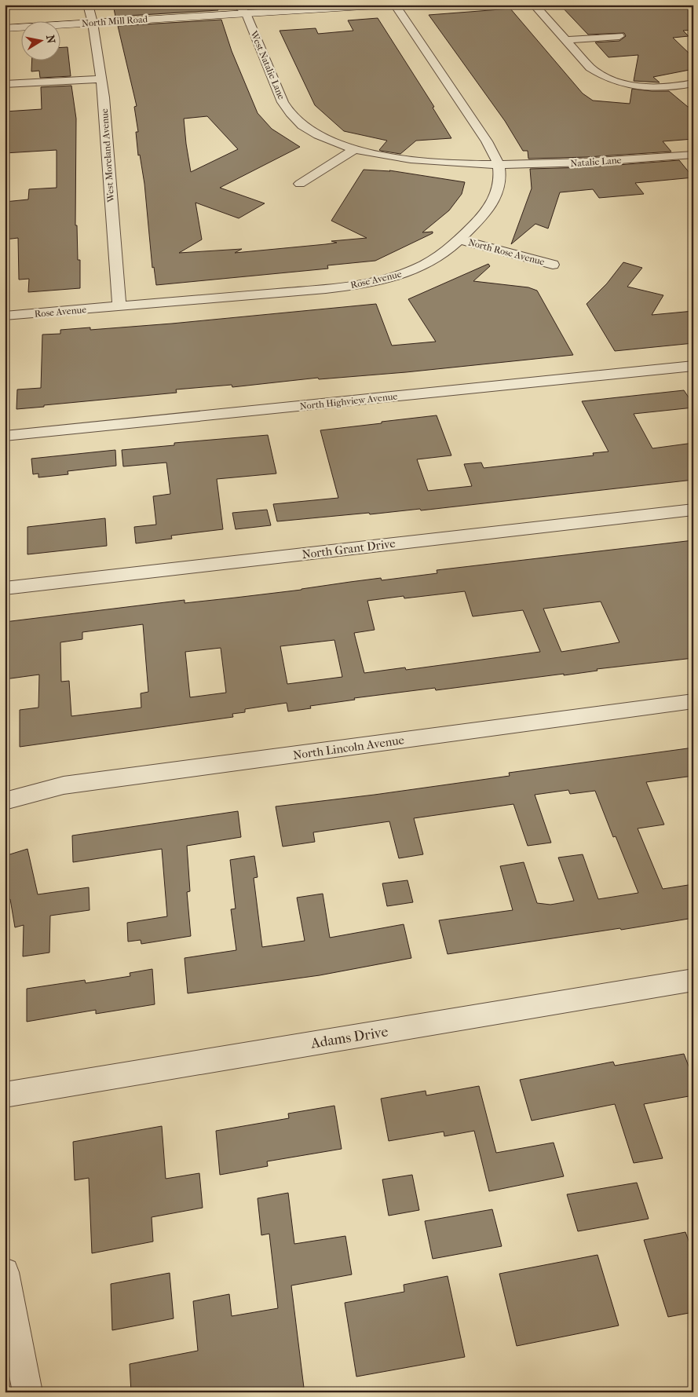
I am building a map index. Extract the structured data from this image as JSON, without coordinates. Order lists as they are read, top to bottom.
{
  "streets": {
    "street": [
      "North Mill Road",
      "West Natalie Lane",
      "West Moreland Avenue",
      "Natalie Lane",
      "North Rose Avenue",
      "Rose Avenue",
      "North Highview Avenue",
      "North Grant Drive",
      "North Lincoln Avenue",
      "Adams Drive"
    ]
  },
  "crossings": [
    ["North Mill Road", "West Natalie Lane"],
    ["North Mill Road", "West Moreland Avenue"],
    ["West Natalie Lane", "Natalie Lane"],
    ["West Natalie Lane", "Rose Avenue"],
    ["West Moreland Avenue", "Rose Avenue"],
    ["Natalie Lane", "Rose Avenue"],
    ["North Rose Avenue", "Rose Avenue"]
  ],
  "north": "right"
}
